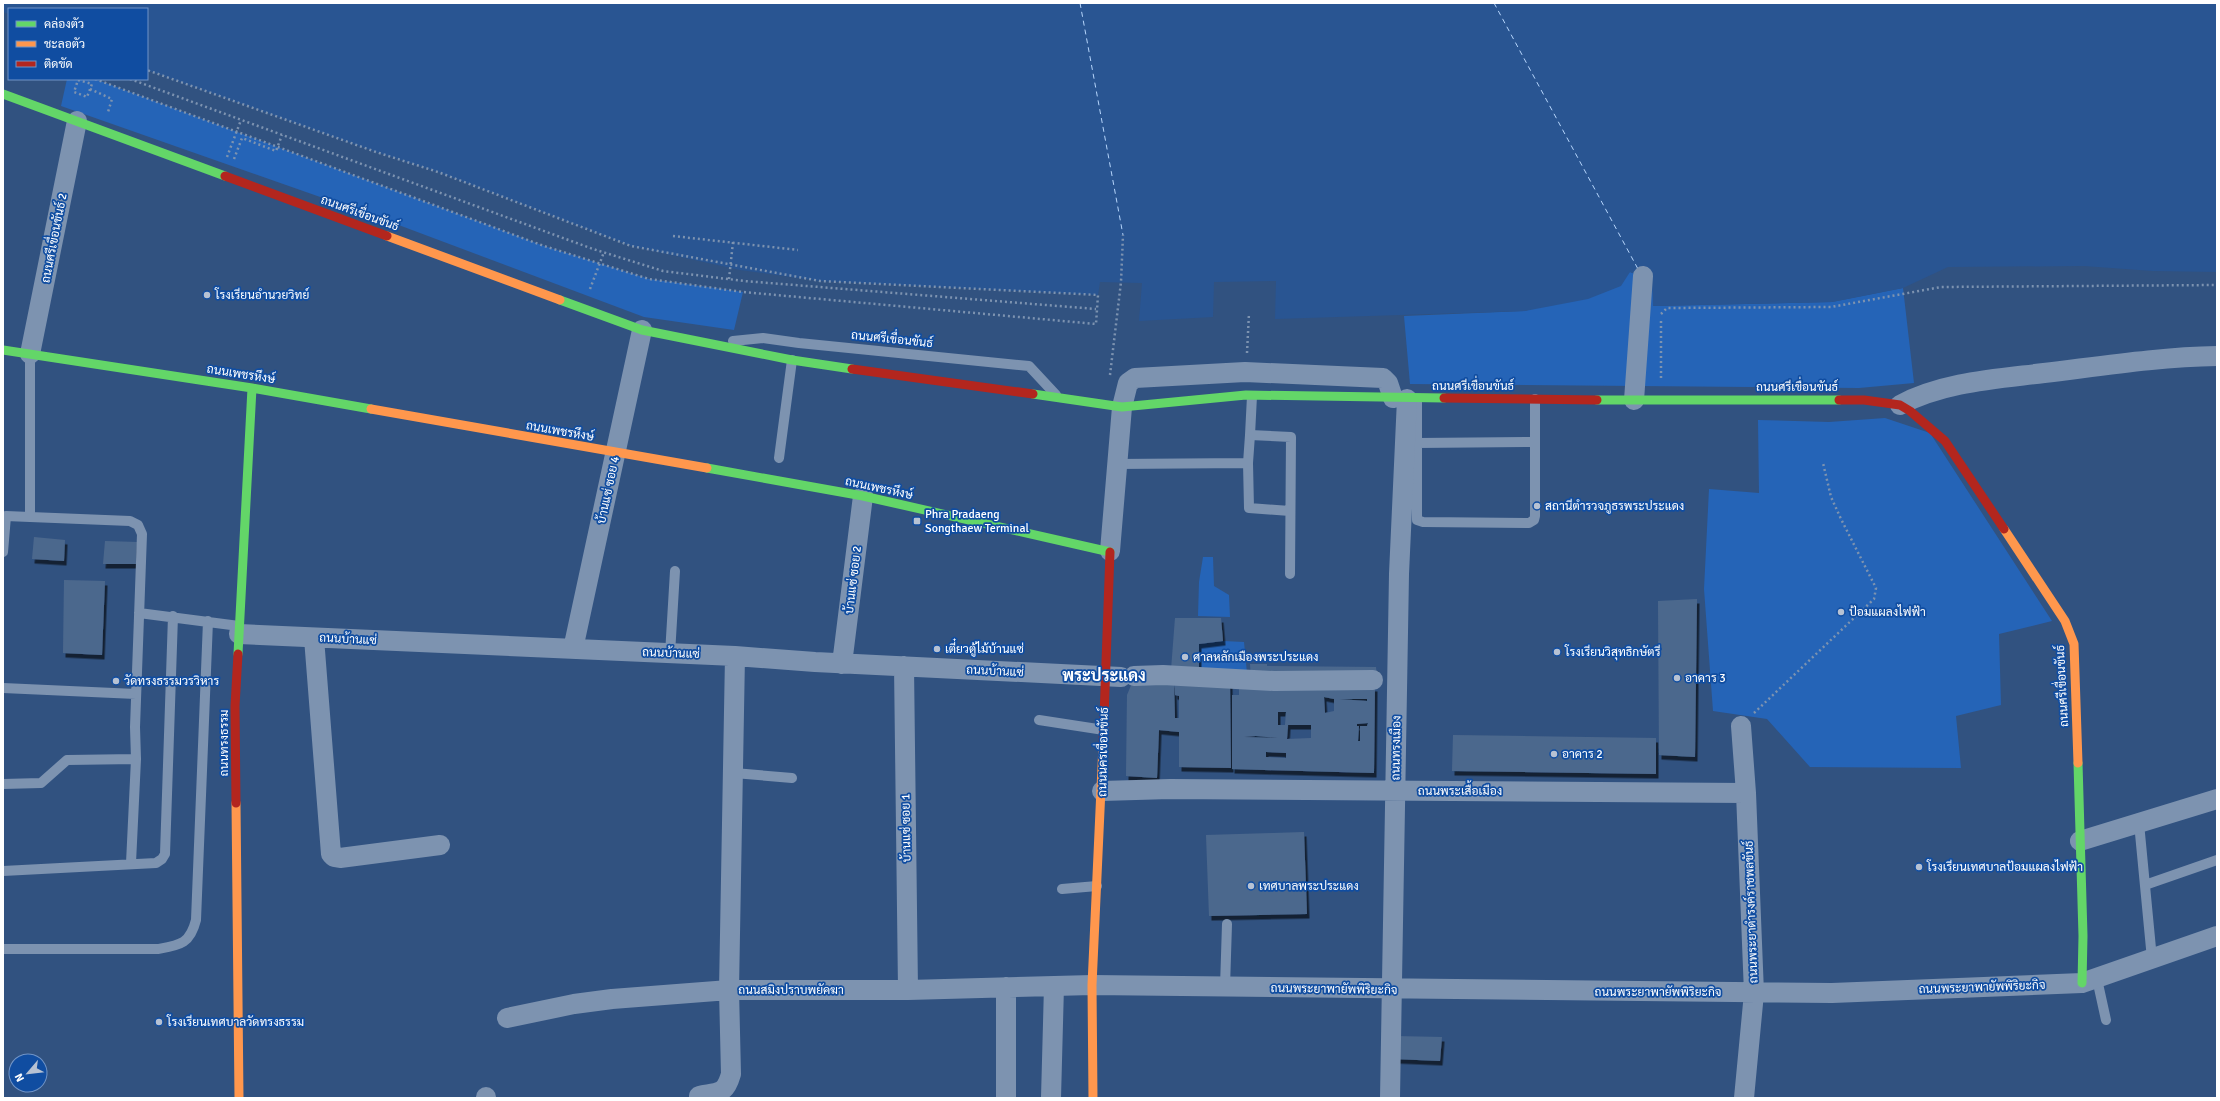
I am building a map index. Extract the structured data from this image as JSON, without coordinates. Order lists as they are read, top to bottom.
{
  "streets": {
    "street": [
      "ถนนศรีเขื่อนขันธ์",
      "ถนนศรีเขื่อนขันธ์ 2",
      "ถนนเพชรหึงษ์",
      "บ้านแซ่ ซอย 4",
      "บ้านแซ่ ซอย 2",
      "ถนนบ้านแซ่",
      "ถนนทรงธรรม",
      "ถนนทรงเมือง",
      "ถนนนครเขื่อนขันธ์",
      "ถนนพระเสื้อเมือง",
      "บ้านแซ่ ซอย 1",
      "ถนนพระยาดำรงค์ราชพลขันธ์",
      "ถนนพระยาพายัพพิริยะกิจ",
      "ถนนสมิงปราบพยัคฆา"
    ]
  },
  "crossings": [
    ["ถนนศรีเขื่อนขันธ์", "ถนนศรีเขื่อนขันธ์ 2"],
    ["ถนนศรีเขื่อนขันธ์", "บ้านแซ่ ซอย 4"],
    ["ถนนศรีเขื่อนขันธ์", "ถนนทรงเมือง"],
    ["ถนนศรีเขื่อนขันธ์", "ถนนนครเขื่อนขันธ์"],
    ["ถนนศรีเขื่อนขันธ์", "ถนนพระยาพายัพพิริยะกิจ"],
    ["ถนนศรีเขื่อนขันธ์ 2", "ถนนเพชรหึงษ์"],
    ["ถนนเพชรหึงษ์", "บ้านแซ่ ซอย 4"],
    ["ถนนเพชรหึงษ์", "บ้านแซ่ ซอย 2"],
    ["ถนนเพชรหึงษ์", "ถนนทรงธรรม"],
    ["ถนนเพชรหึงษ์", "ถนนนครเขื่อนขันธ์"],
    ["บ้านแซ่ ซอย 4", "ถนนบ้านแซ่"],
    ["บ้านแซ่ ซอย 2", "ถนนบ้านแซ่"],
    ["ถนนบ้านแซ่", "ถนนทรงธรรม"],
    ["ถนนบ้านแซ่", "ถนนนครเขื่อนขันธ์"],
    ["ถนนบ้านแซ่", "บ้านแซ่ ซอย 1"],
    ["ถนนบ้านแซ่", "ถนนสมิงปราบพยัคฆา"],
    ["ถนนทรงเมือง", "ถนนนครเขื่อนขันธ์"],
    ["ถนนทรงเมือง", "ถนนพระเสื้อเมือง"],
    ["ถนนทรงเมือง", "ถนนพระยาพายัพพิริยะกิจ"],
    ["ถนนนครเขื่อนขันธ์", "ถนนพระเสื้อเมือง"],
    ["ถนนนครเขื่อนขันธ์", "ถนนพระยาพายัพพิริยะกิจ"],
    ["ถนนนครเขื่อนขันธ์", "ถนนสมิงปราบพยัคฆา"],
    ["ถนนพระเสื้อเมือง", "ถนนพระยาดำรงค์ราชพลขันธ์"],
    ["บ้านแซ่ ซอย 1", "ถนนสมิงปราบพยัคฆา"],
    ["ถนนพระยาดำรงค์ราชพลขันธ์", "ถนนพระยาพายัพพิริยะกิจ"],
    ["ถนนพระยาพายัพพิริยะกิจ", "ถนนสมิงปราบพยัคฆา"]
  ],
  "districts": ["พระประแดง"],
  "places": {
    "other": [
      "โรงเรียนอำนวยวิทย์",
      "สถานีตำรวจภูธรพระประแดง",
      "ป้อมแผลงไฟฟ้า",
      "เตี๋ยวตู้ไม้บ้านแซ่",
      "โรงเรียนวิสุทธิกษัตรี",
      "ศาลหลักเมืองพระประแดง",
      "อาคาร 3",
      "วัดทรงธรรมวรวิหาร",
      "อาคาร 2",
      "โรงเรียนเทศบาลป้อมแผลงไฟฟ้า",
      "เทศบาลพระประแดง",
      "โรงเรียนเทศบาลวัดทรงธรรม"
    ],
    "transit": ["Phra Pradaeng Songthaew Terminal"]
  },
  "legend": ["คล่องตัว", "ชะลอตัว", "ติดขัด"],
  "north": "bottom left"
}
